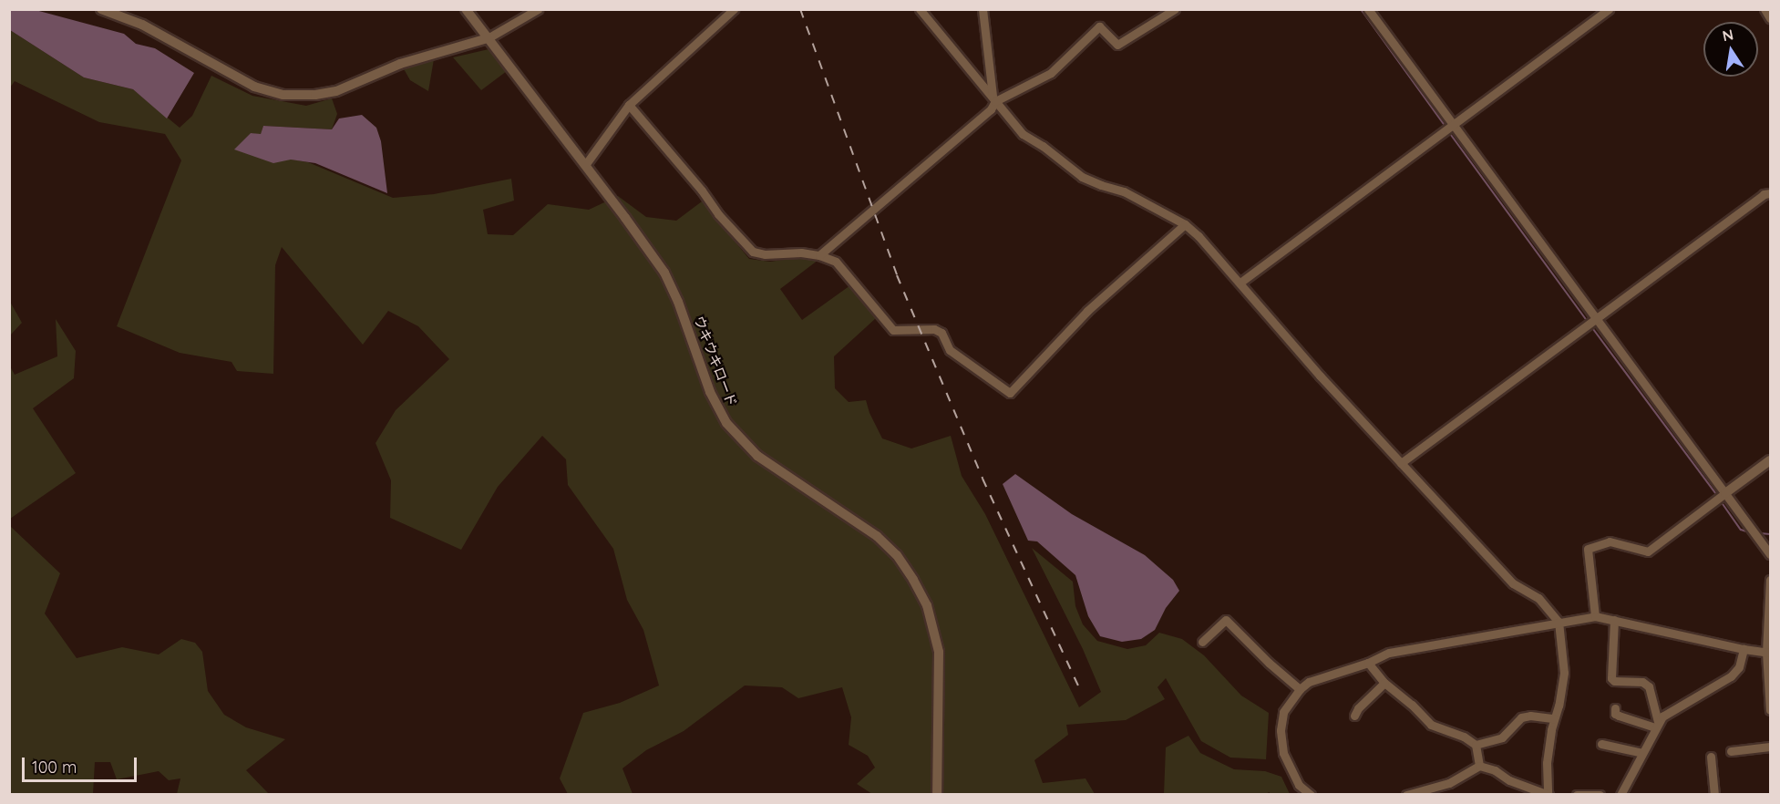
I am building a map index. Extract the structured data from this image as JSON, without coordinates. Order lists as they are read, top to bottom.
{
  "streets": {
    "street": ["ウキウキロード"]
  },
  "scale_bar": "100 m",
  "north": "top"
}
